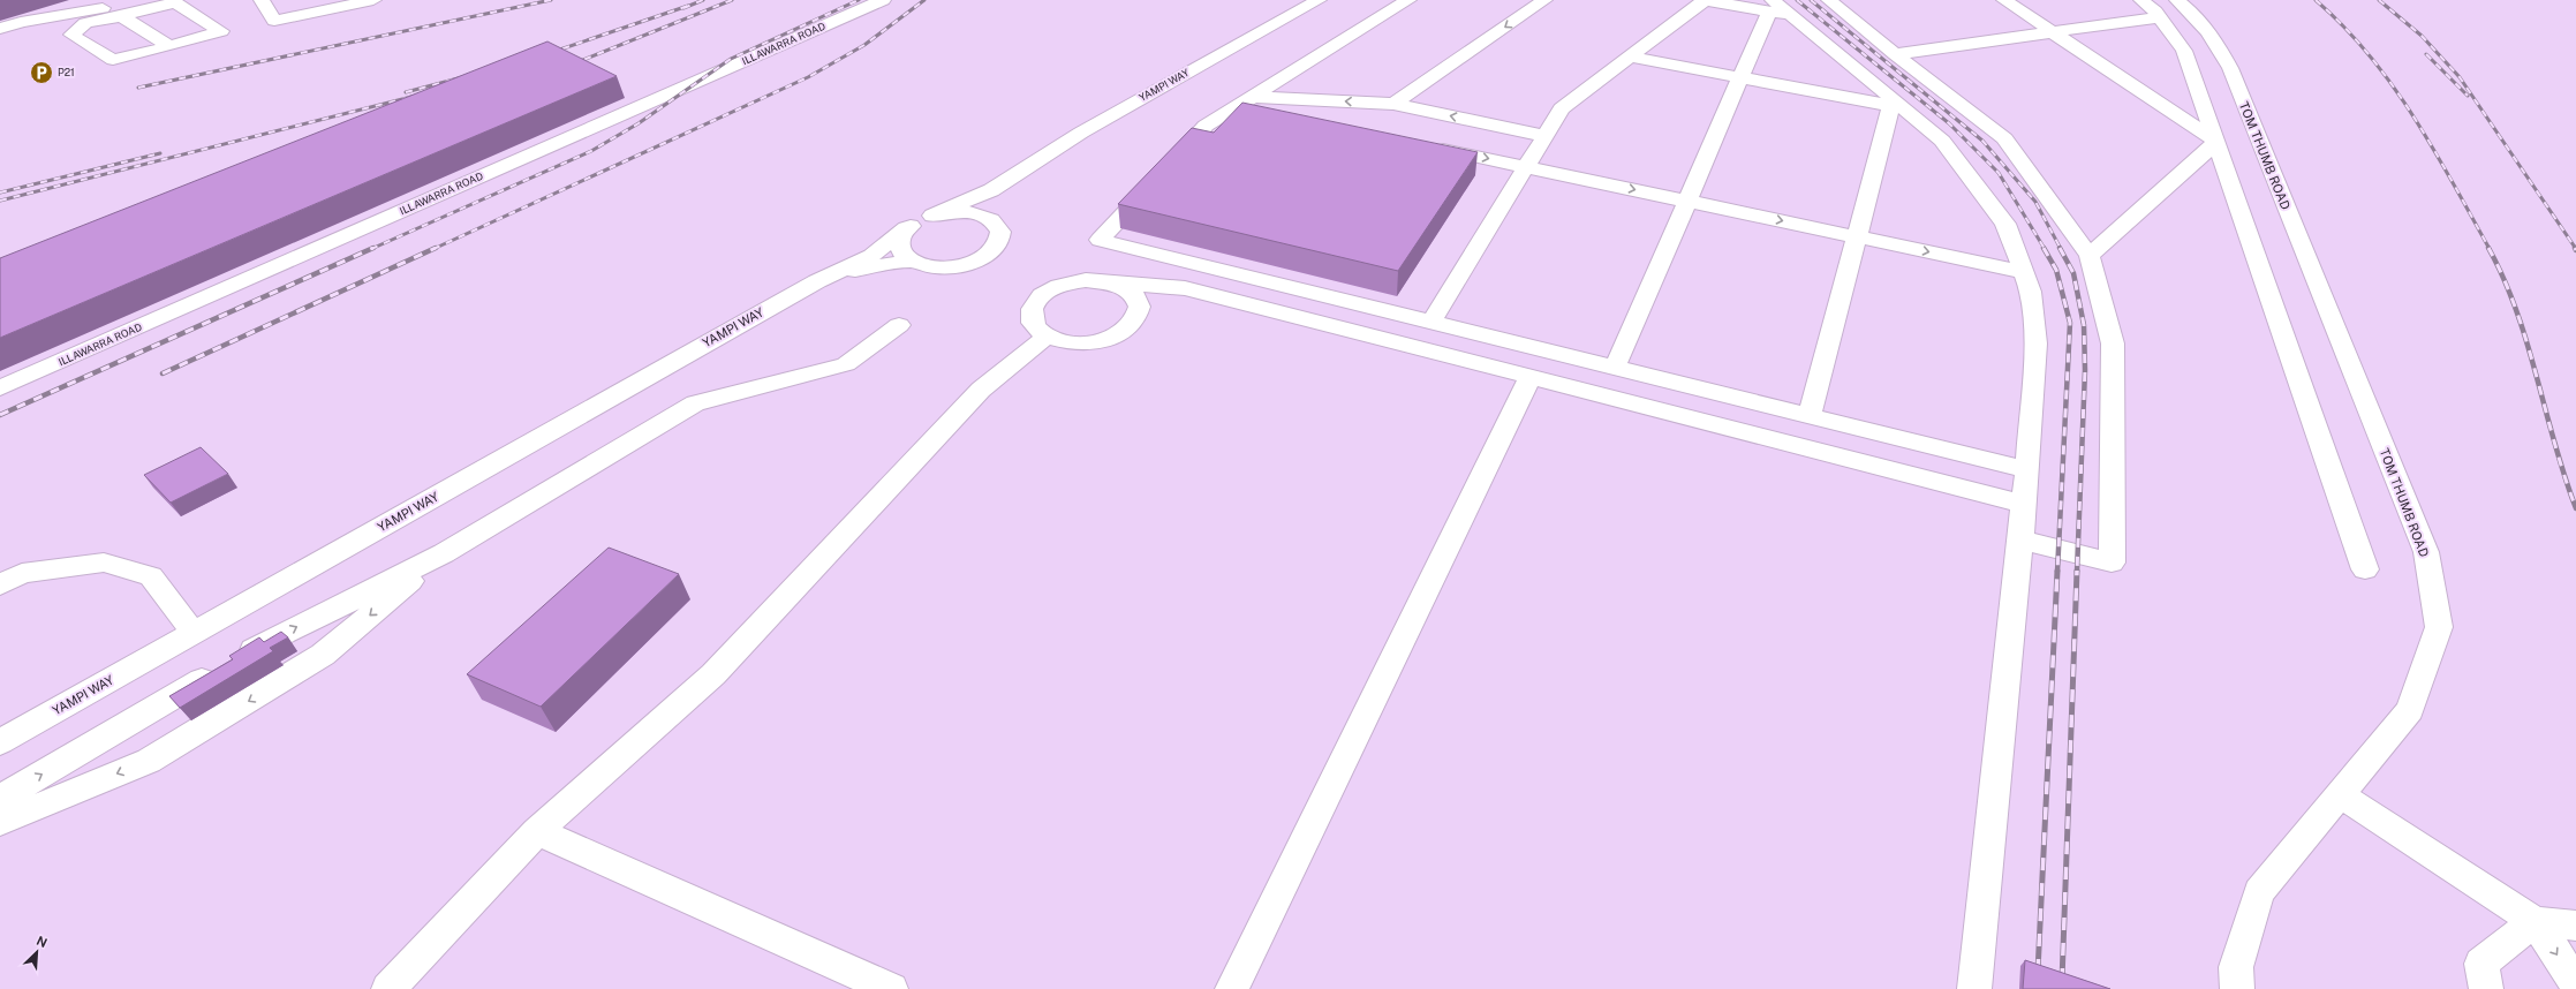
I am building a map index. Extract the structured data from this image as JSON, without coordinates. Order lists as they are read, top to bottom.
{
  "streets": {
    "street": ["ILLAWARRA ROAD", "YAMPI WAY", "TOM THUMB ROAD"]
  },
  "places": {
    "parking": ["P21"]
  },
  "north": "top right"
}
